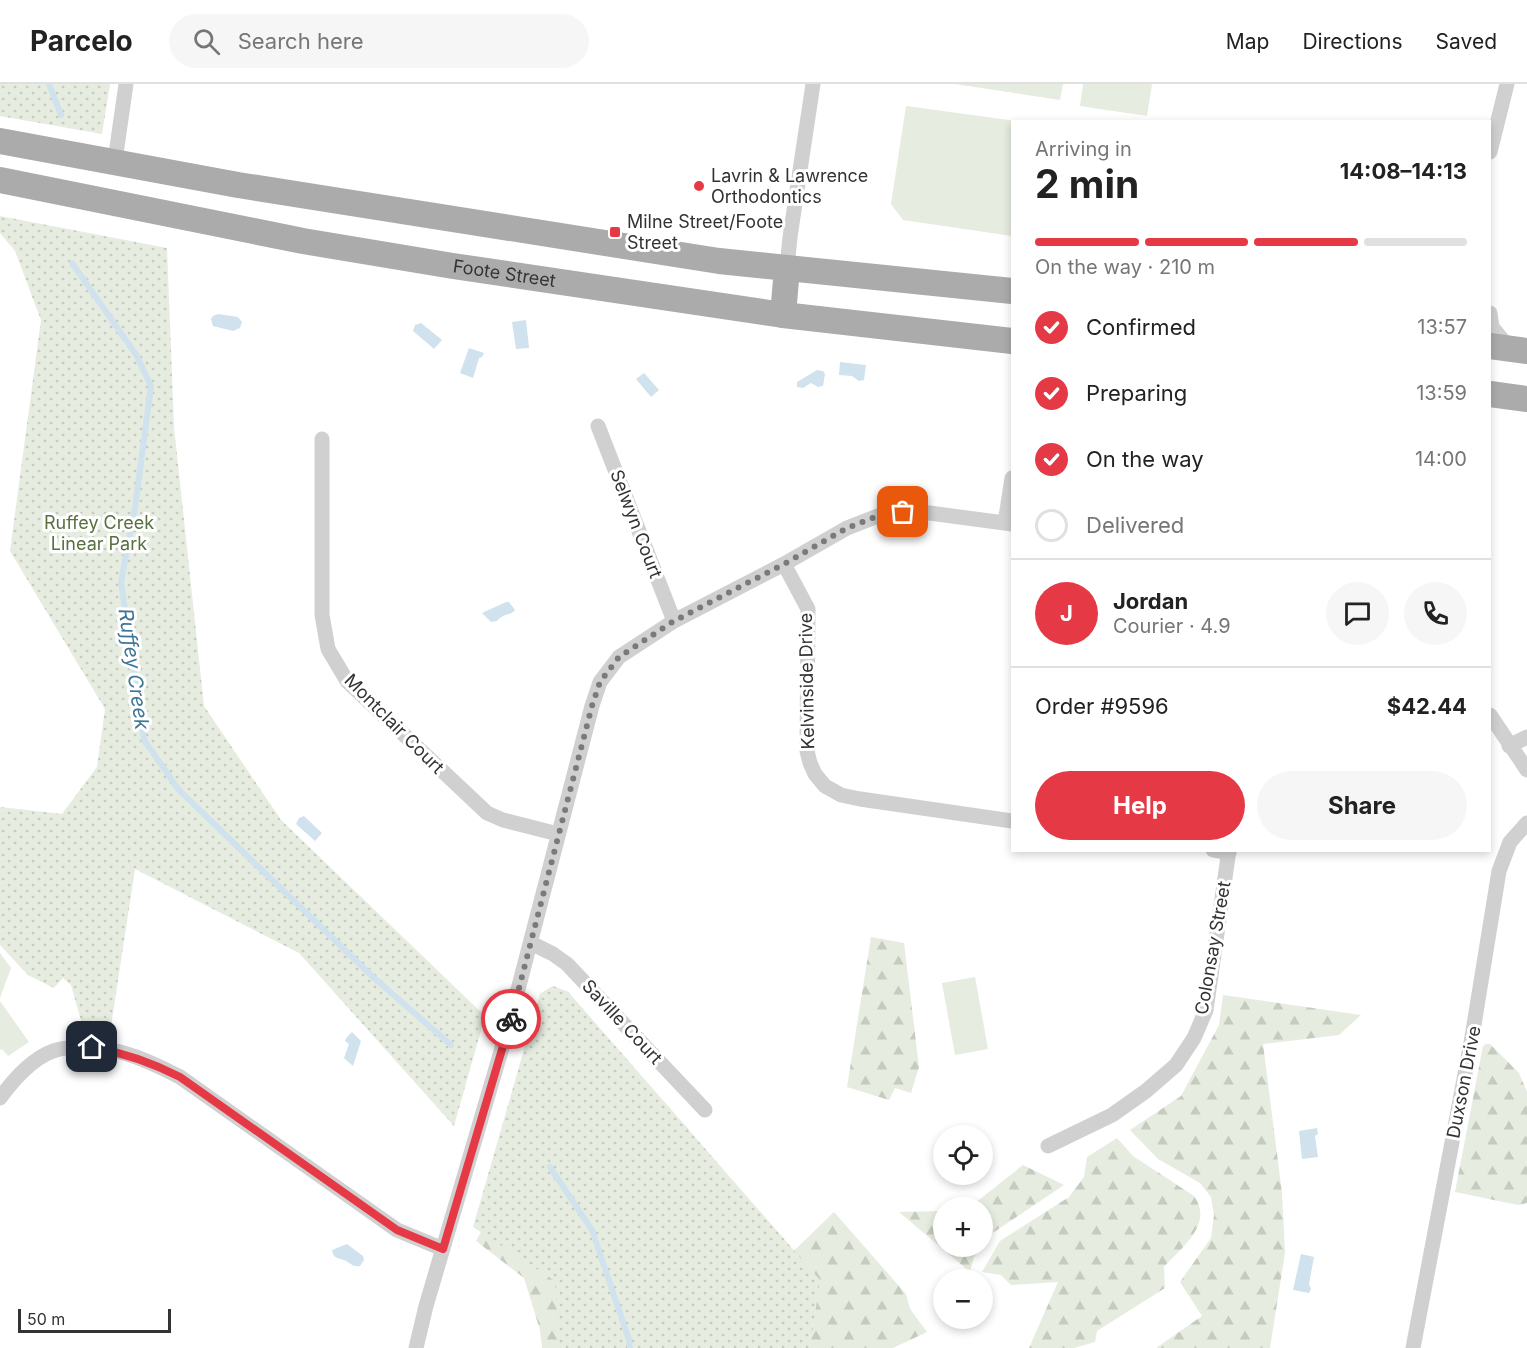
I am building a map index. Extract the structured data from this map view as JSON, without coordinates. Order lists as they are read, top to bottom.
{
  "streets": {
    "main road": ["Foote Street"],
    "street": [
      "Selwyn Court",
      "Kelvinside Drive",
      "Montclair Court",
      "Colonsay Street",
      "Saville Court",
      "Duxson Drive"
    ]
  },
  "water": ["Ruffey Creek"],
  "parks": ["Ruffey Creek Linear Park"],
  "places": {
    "other": ["Lavrin & Lawrence Orthodontics"],
    "transit": ["Milne Street/Foote Street"]
  },
  "scale_bar": "50 m",
  "page": {
    "header": "Parcelo",
    "search": "Search here",
    "nav": ["Map", "Directions", "Saved"],
    "heading": ["2 min", "Arriving in", "14:08–14:13"],
    "panel": [
      "Jordan",
      "Courier · 4.9",
      "Order #9596",
      "$42.44"
    ],
    "bar": "On the way · 210 m",
    "list": [
      ["Confirmed", "13:57"],
      ["Preparing", "13:59"],
      ["On the way", "14:00"],
      "Delivered"
    ],
    "round": "J",
    "buttons": ["Help", "Share"],
    "map_buttons": ["+", "−"],
    "scale": "50 m"
  }
}
